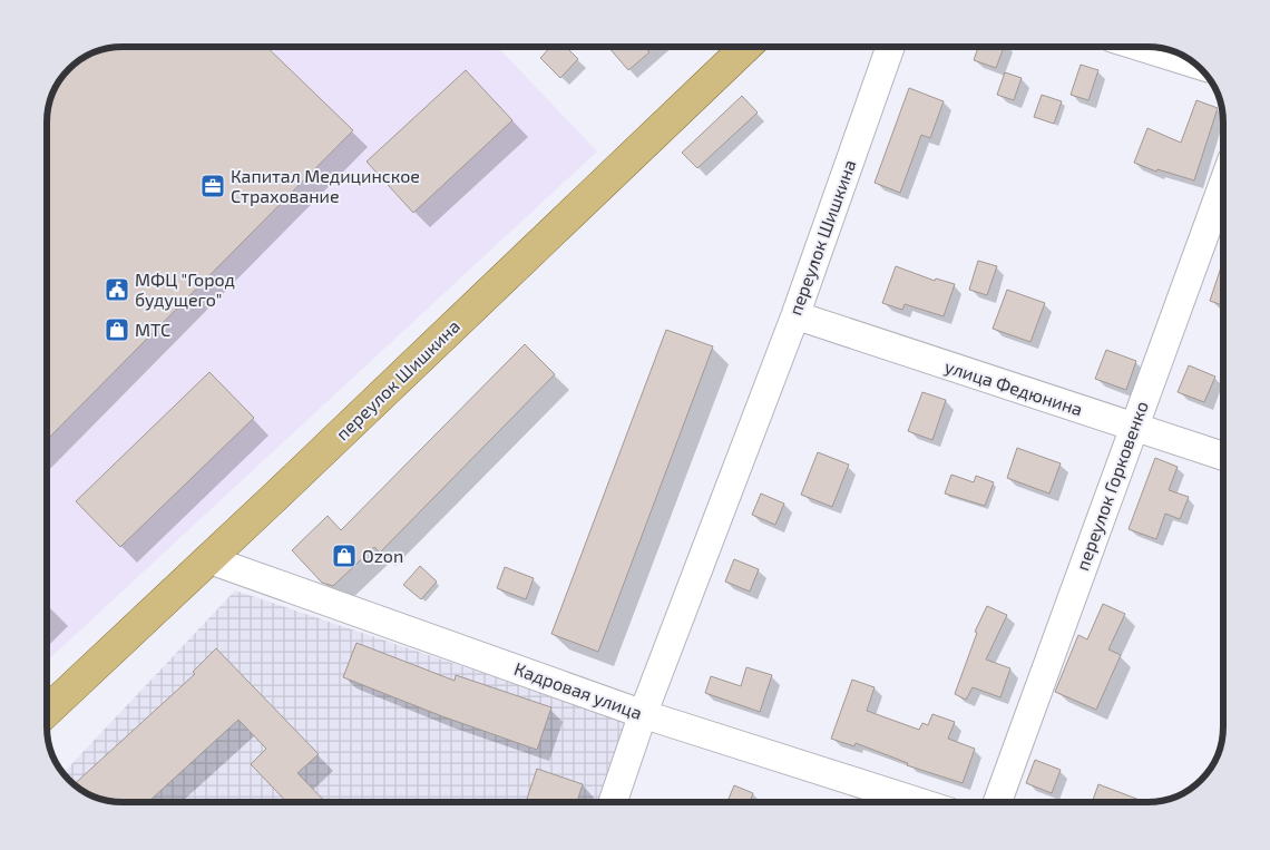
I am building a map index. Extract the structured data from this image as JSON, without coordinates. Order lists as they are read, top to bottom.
{
  "streets": {
    "main road": ["переулок Шишкина"],
    "street": ["улица Федюнина", "переулок Горковенко", "Кадровая улица"]
  },
  "crossings": [
    ["переулок Шишкина", "улица Федюнина"],
    ["переулок Шишкина", "Кадровая улица"],
    ["улица Федюнина", "переулок Горковенко"]
  ],
  "places": {
    "office": ["Капитал Медицинское Страхование"],
    "public building": ["МФЦ \"Город будущего\""],
    "shop": ["МТС", "Ozon"]
  }
}
